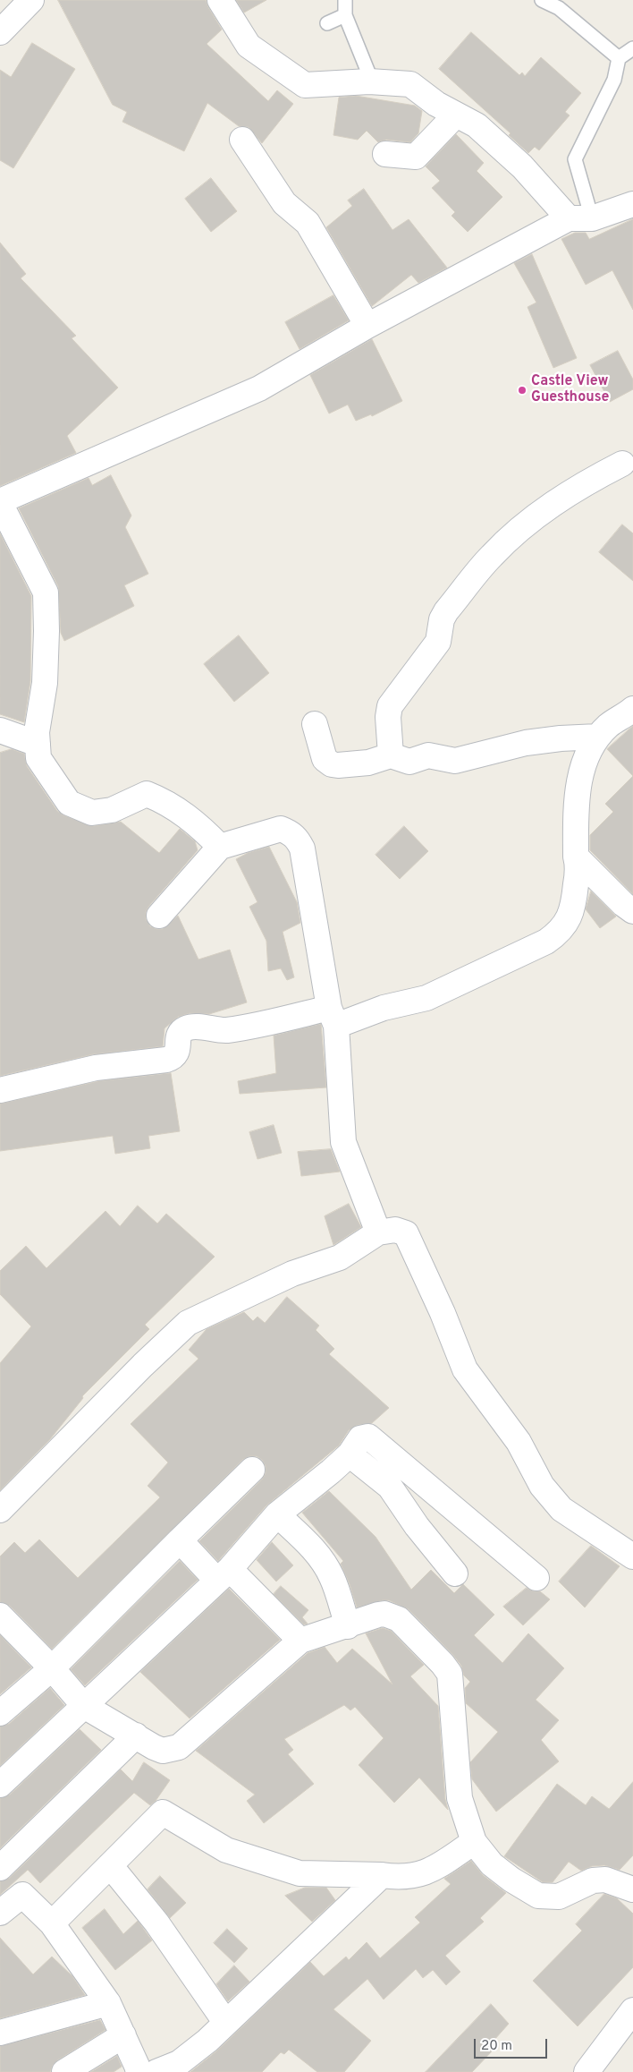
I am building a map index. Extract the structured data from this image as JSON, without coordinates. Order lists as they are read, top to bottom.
{
  "places": ["Castle View Guesthouse"],
  "scale_bar": "20 m"
}
